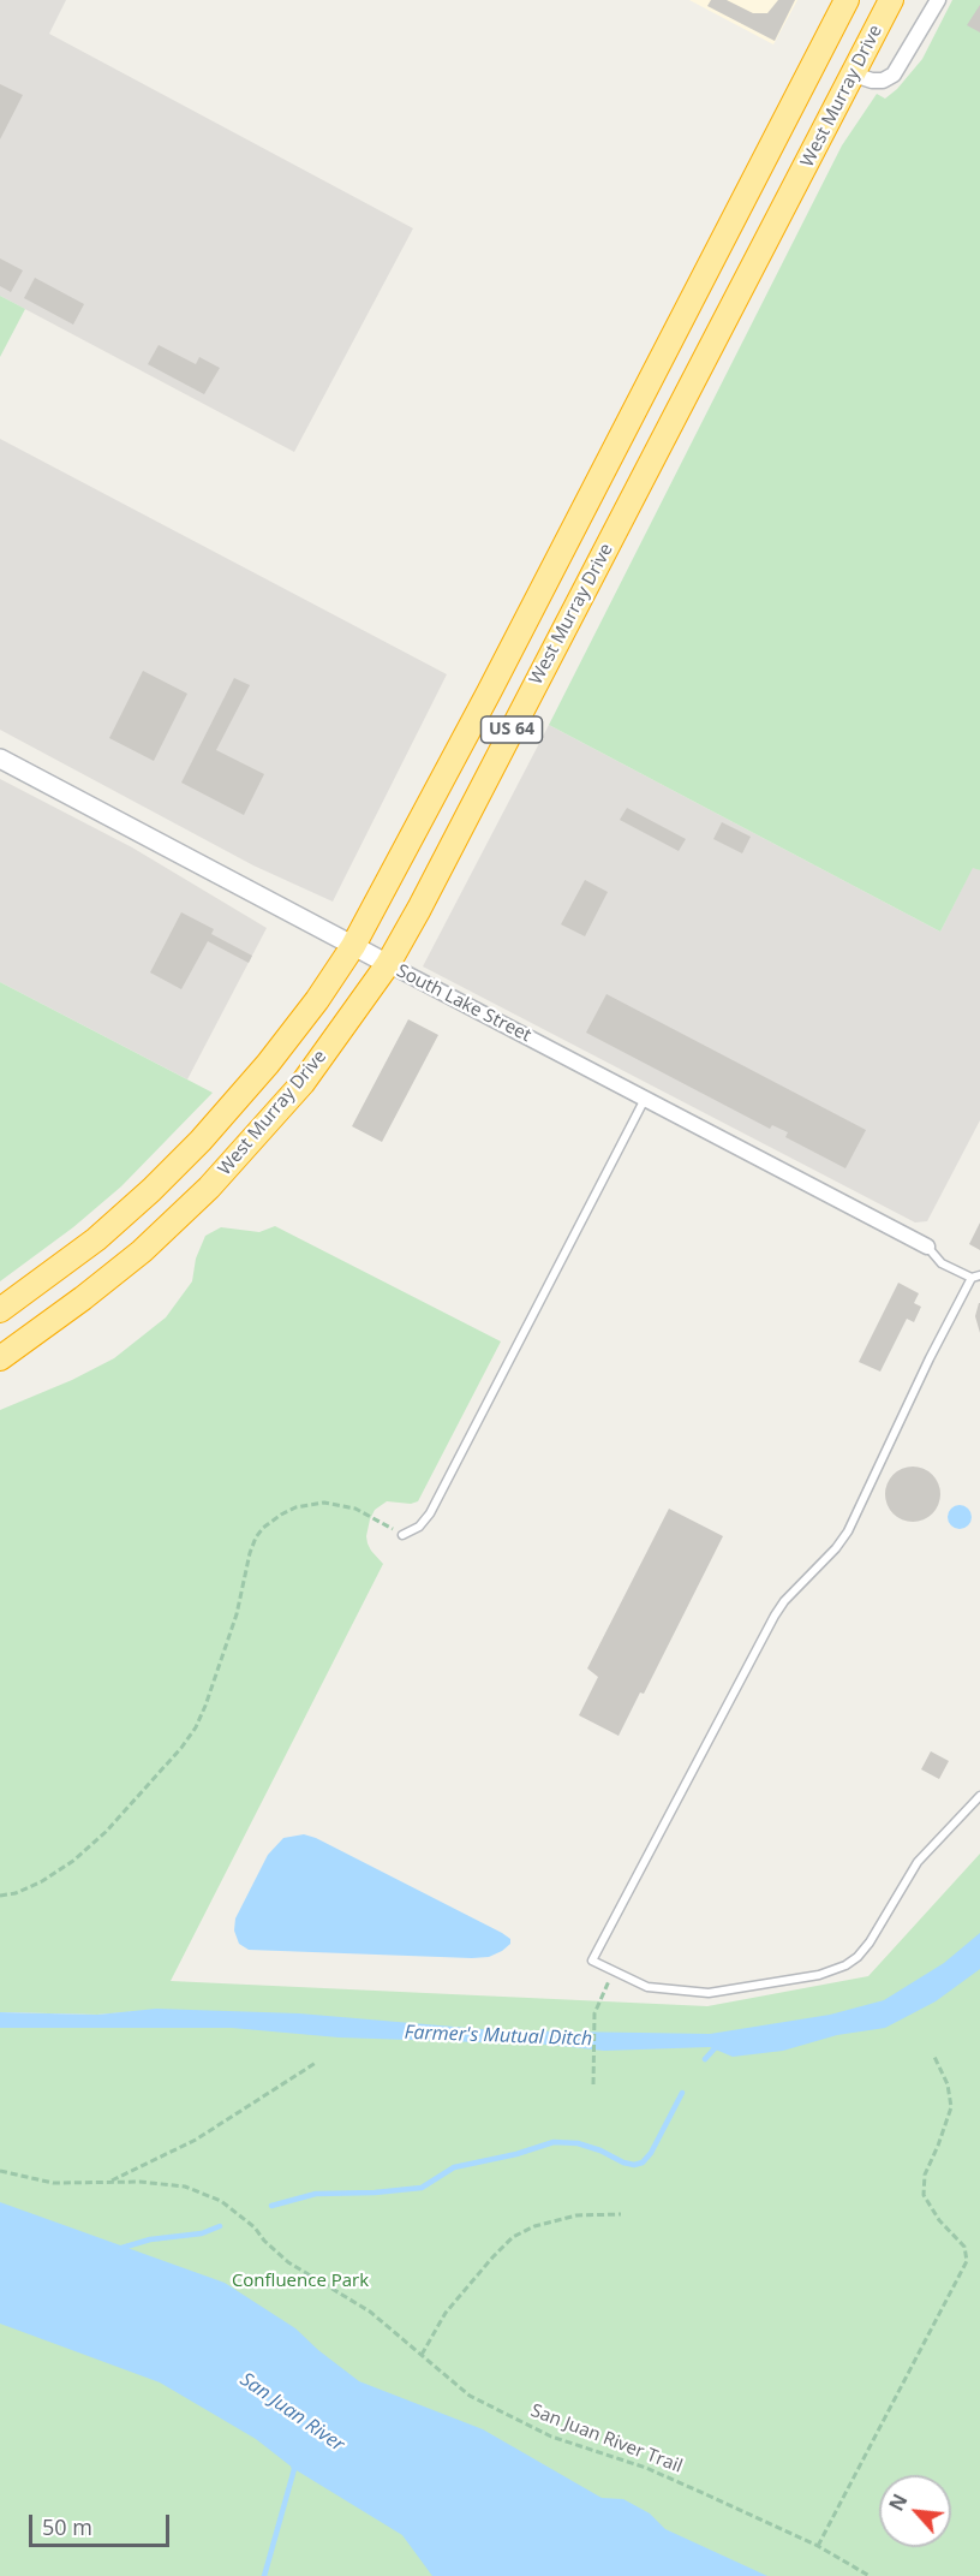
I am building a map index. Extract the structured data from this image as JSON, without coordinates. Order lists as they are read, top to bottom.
{
  "streets": {
    "highway": ["West Murray Drive", "US 64"],
    "street": ["South Lake Street"],
    "path": ["San Juan River Trail"]
  },
  "crossings": [
    ["West Murray Drive", "South Lake Street"]
  ],
  "water": ["Farmer's Mutual Ditch", "San Juan River"],
  "parks": ["Confluence Park"],
  "scale_bar": "50 m",
  "north": "top left"
}
